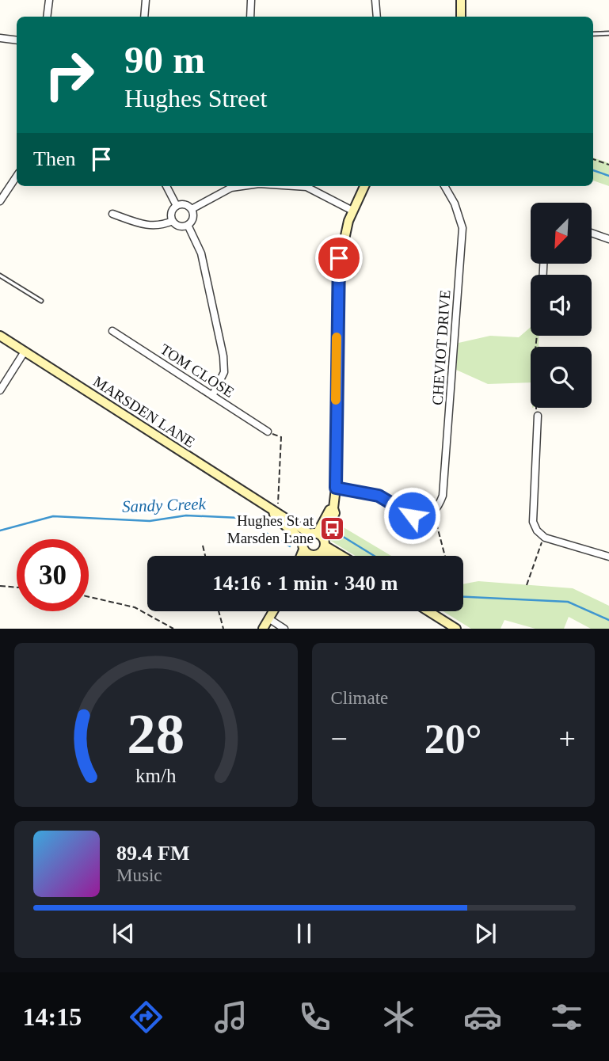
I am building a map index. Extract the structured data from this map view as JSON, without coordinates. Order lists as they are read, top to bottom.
{
  "streets": {
    "main road": ["MARSDEN LANE"],
    "street": ["CHEVIOT DRIVE", "TOM CLOSE"]
  },
  "water": ["Sandy Creek"],
  "places": {
    "bus stop": ["Hughes St at Marsden Lane"]
  },
  "north": "bottom left",
  "page": {
    "turn": ["90 m", "Hughes Street"],
    "then": "Then",
    "limit": "30",
    "trip": "14:16 · 1 min · 340 m",
    "tile": "Climate",
    "heat": ["−", "20°", "+"],
    "song": ["89.4 FM", "Music"],
    "tabs": "14:15",
    "gauge": ["28", "km/h"]
  }
}
